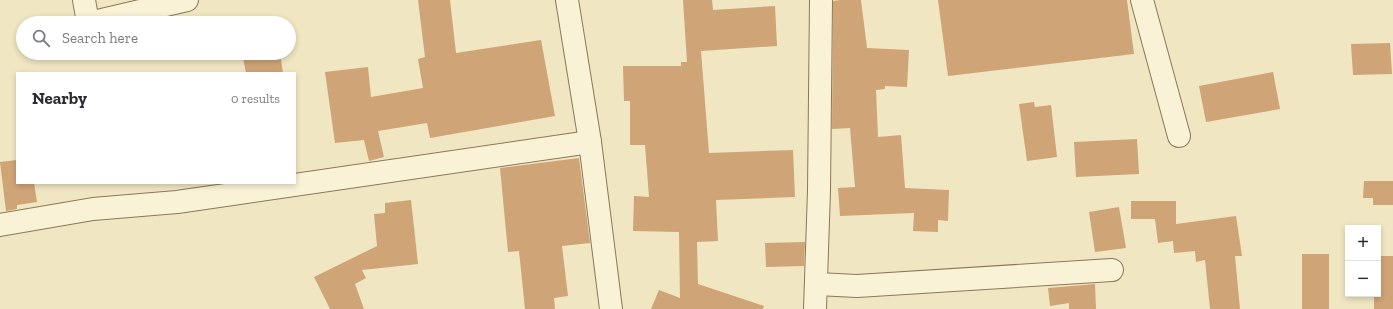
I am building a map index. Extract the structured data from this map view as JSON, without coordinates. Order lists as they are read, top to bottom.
{
  "page": {
    "search": "Search here",
    "heading": ["Nearby", "0 results"],
    "map_buttons": ["+", "−"]
  }
}
